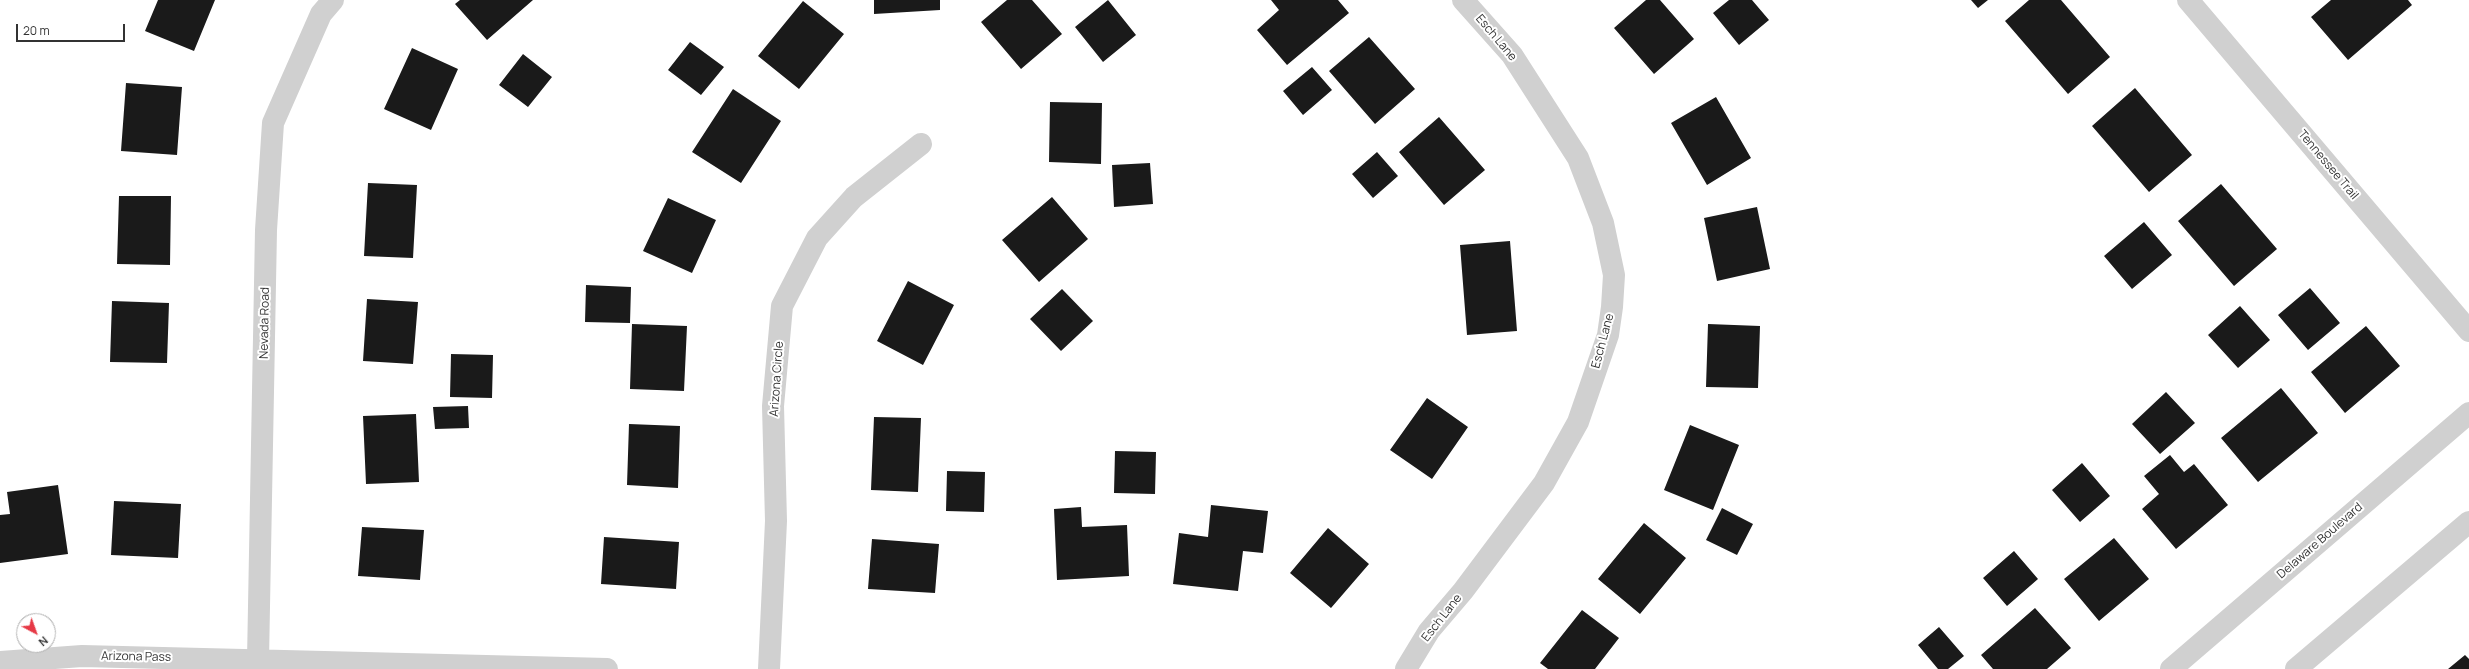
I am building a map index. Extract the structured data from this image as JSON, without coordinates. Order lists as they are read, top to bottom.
{
  "streets": {
    "street": [
      "Esch Lane",
      "Tennessee Trail",
      "Nevada Road",
      "Arizona Circle",
      "Delaware Boulevard",
      "Arizona Pass"
    ]
  },
  "crossings": [
    ["Nevada Road", "Arizona Pass"]
  ],
  "scale_bar": "20 m",
  "north": "bottom right"
}
